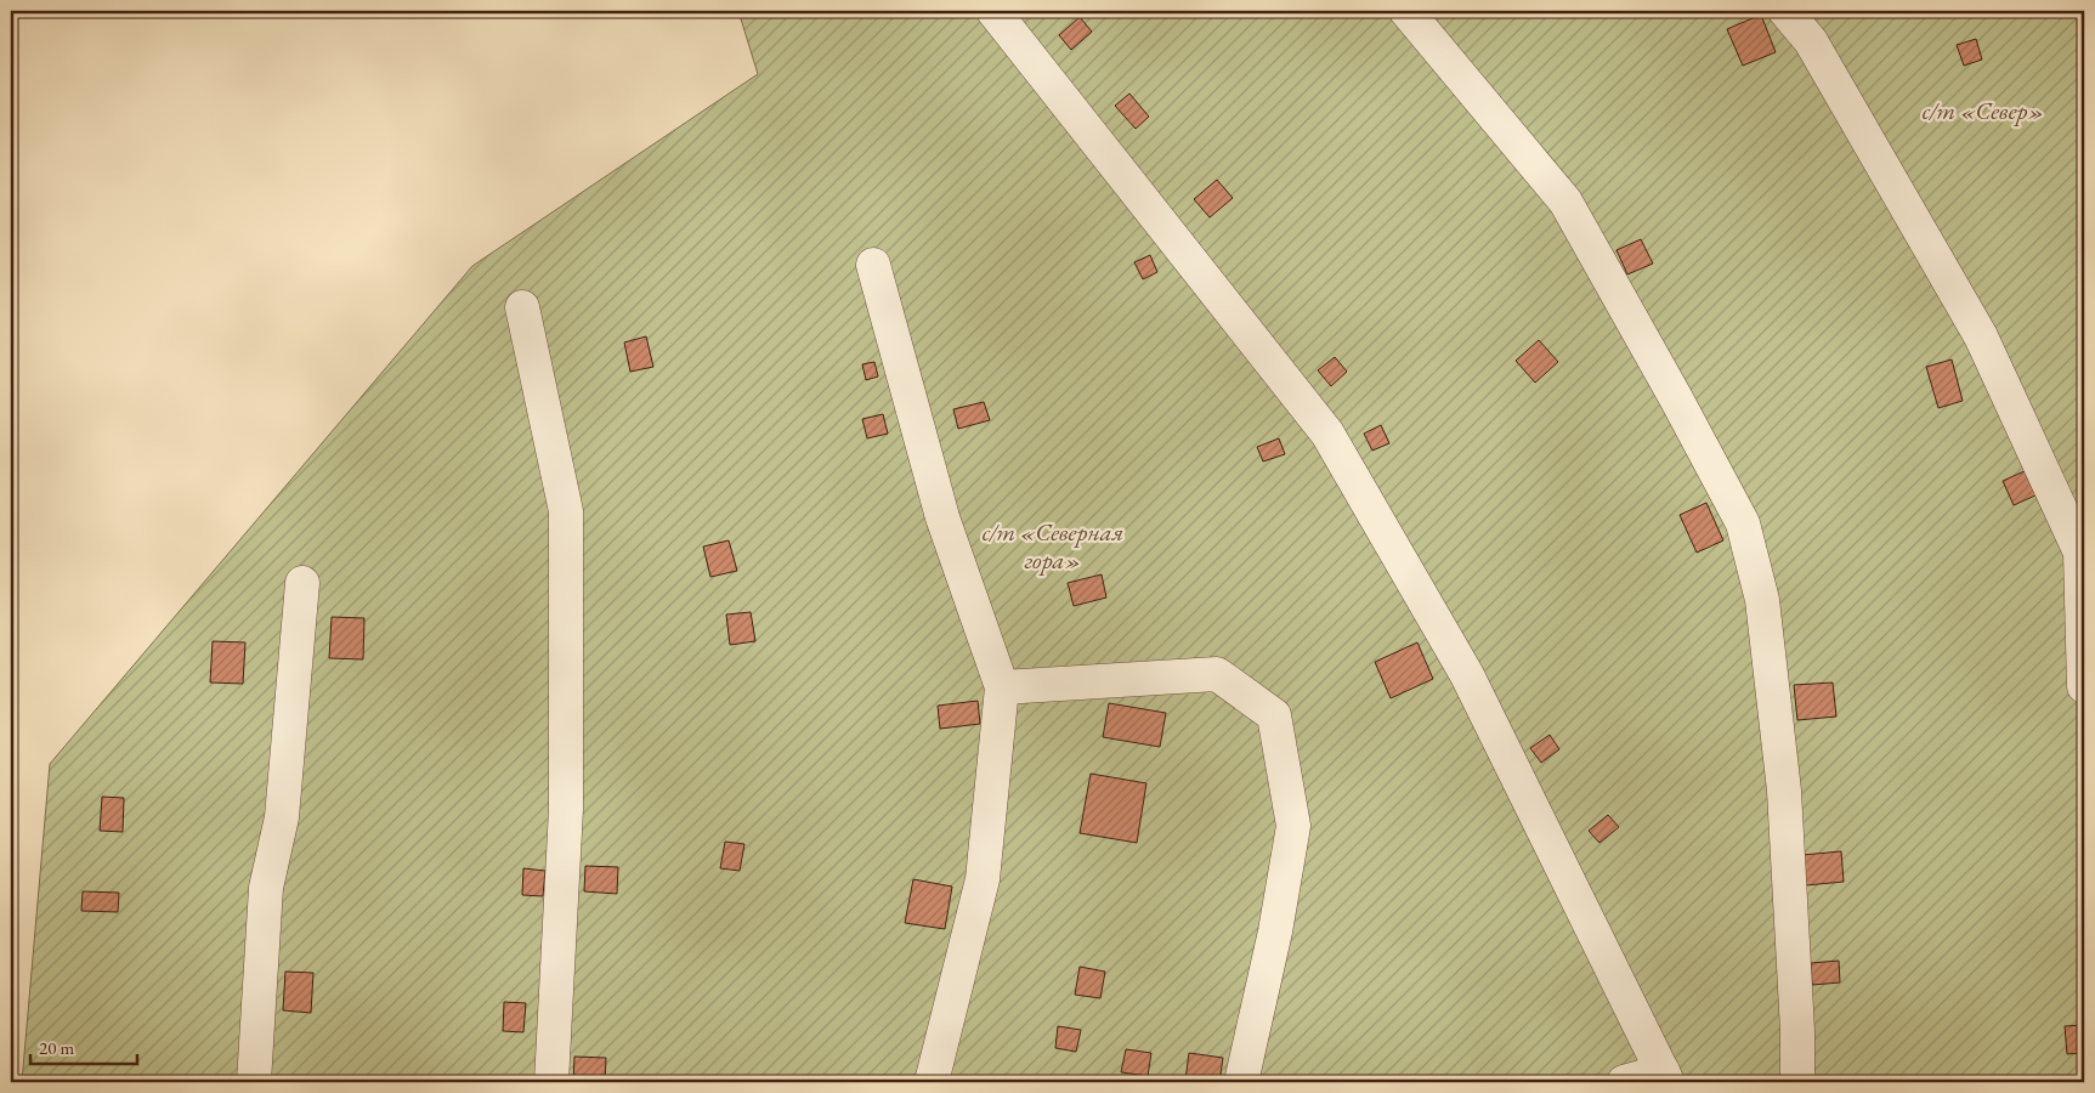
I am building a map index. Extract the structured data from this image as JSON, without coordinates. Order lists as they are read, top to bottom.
{
  "parks": ["с/т «Север»", "с/т «Северная гора»"],
  "scale_bar": "20 m"
}
